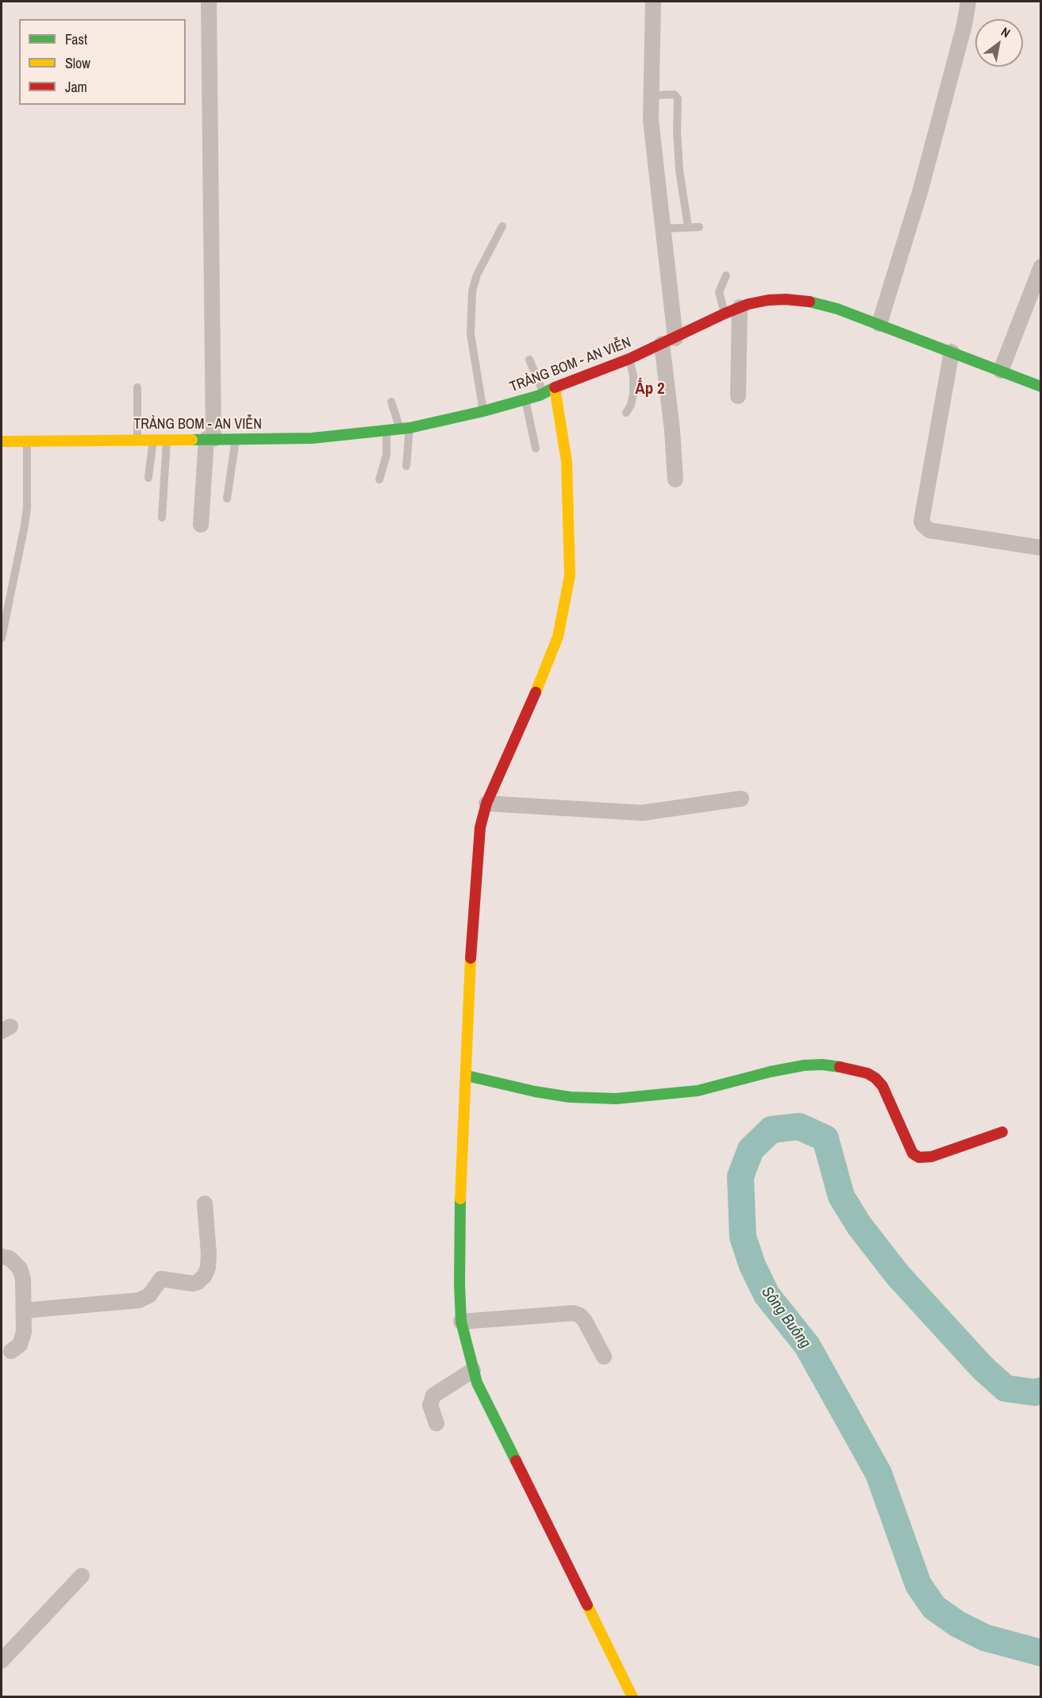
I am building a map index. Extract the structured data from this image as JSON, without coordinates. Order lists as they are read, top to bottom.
{
  "streets": {
    "street": ["TRẢNG BOM - AN VIỄN"]
  },
  "districts": ["Ấp 2"],
  "water": ["Sông Buông"],
  "legend": ["Fast", "Slow", "Jam"],
  "north": "top right"
}
